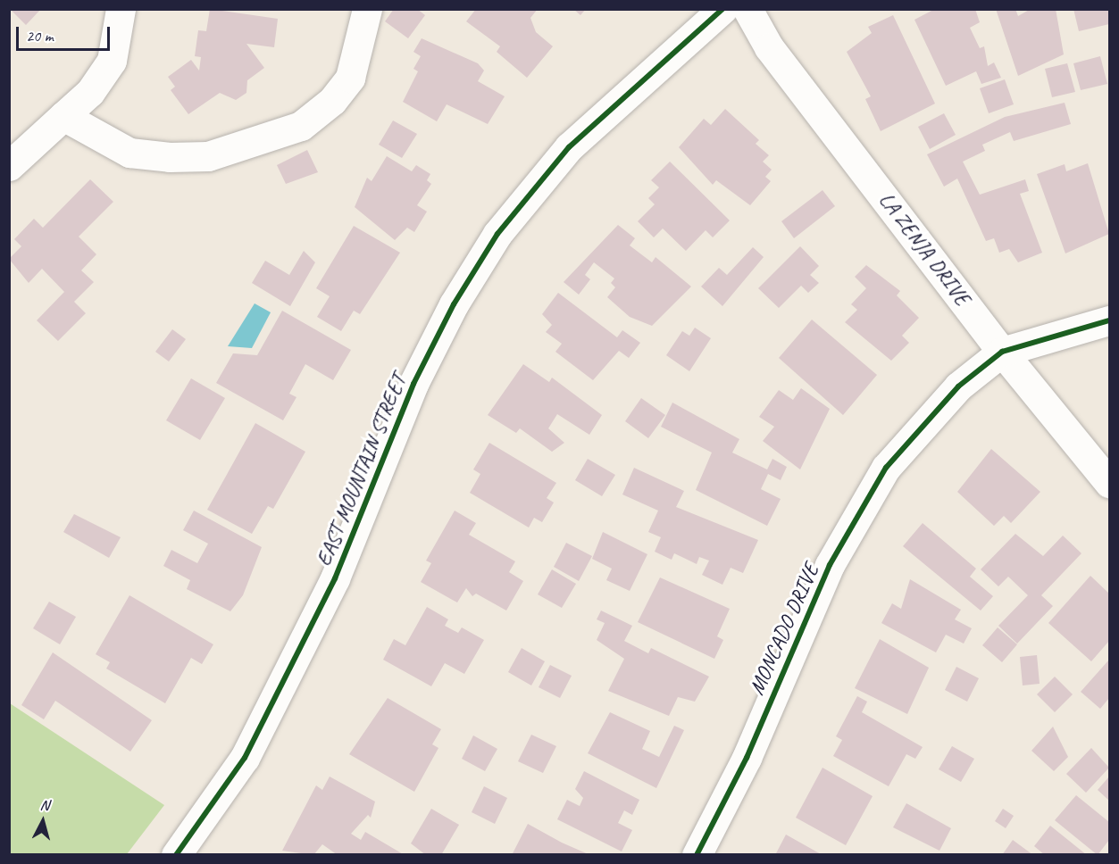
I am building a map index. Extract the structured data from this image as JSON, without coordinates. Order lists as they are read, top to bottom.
{
  "streets": {
    "street": ["LA ZENJA DRIVE", "EAST MOUNTAIN STREET", "MONCADO DRIVE"]
  },
  "crossings": [
    ["LA ZENJA DRIVE", "MONCADO DRIVE"]
  ],
  "scale_bar": "20 m",
  "north": "top"
}
